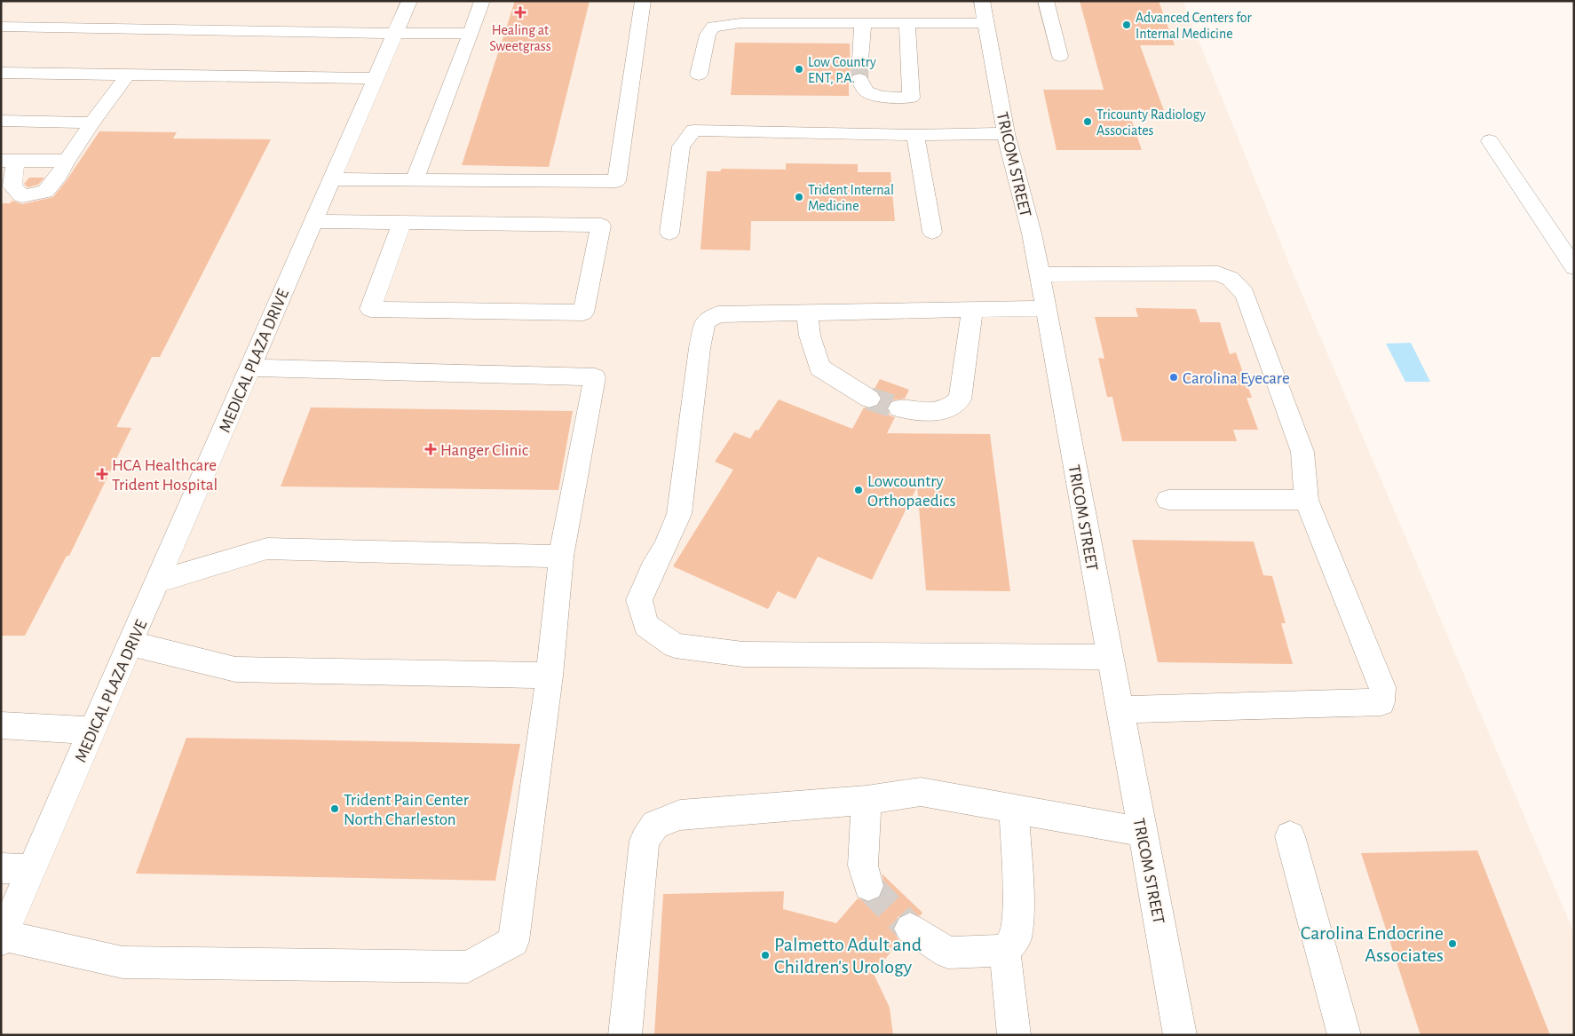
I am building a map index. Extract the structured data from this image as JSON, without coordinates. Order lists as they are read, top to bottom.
{
  "streets": {
    "street": ["TRICOM STREET", "MEDICAL PLAZA DRIVE"]
  },
  "places": {
    "health": ["Healing at Sweetgrass", "Hanger Clinic", "HCA Healthcare Trident Hospital"],
    "other": [
      "Advanced Centers for Internal Medicine",
      "Low Country ENT, P.A.",
      "Tricounty Radiology Associates",
      "Trident Internal Medicine",
      "Carolina Eyecare",
      "Lowcountry Orthopaedics",
      "Trident Pain Center North Charleston",
      "Carolina Endocrine Associates",
      "Palmetto Adult and Children's Urology"
    ]
  }
}
